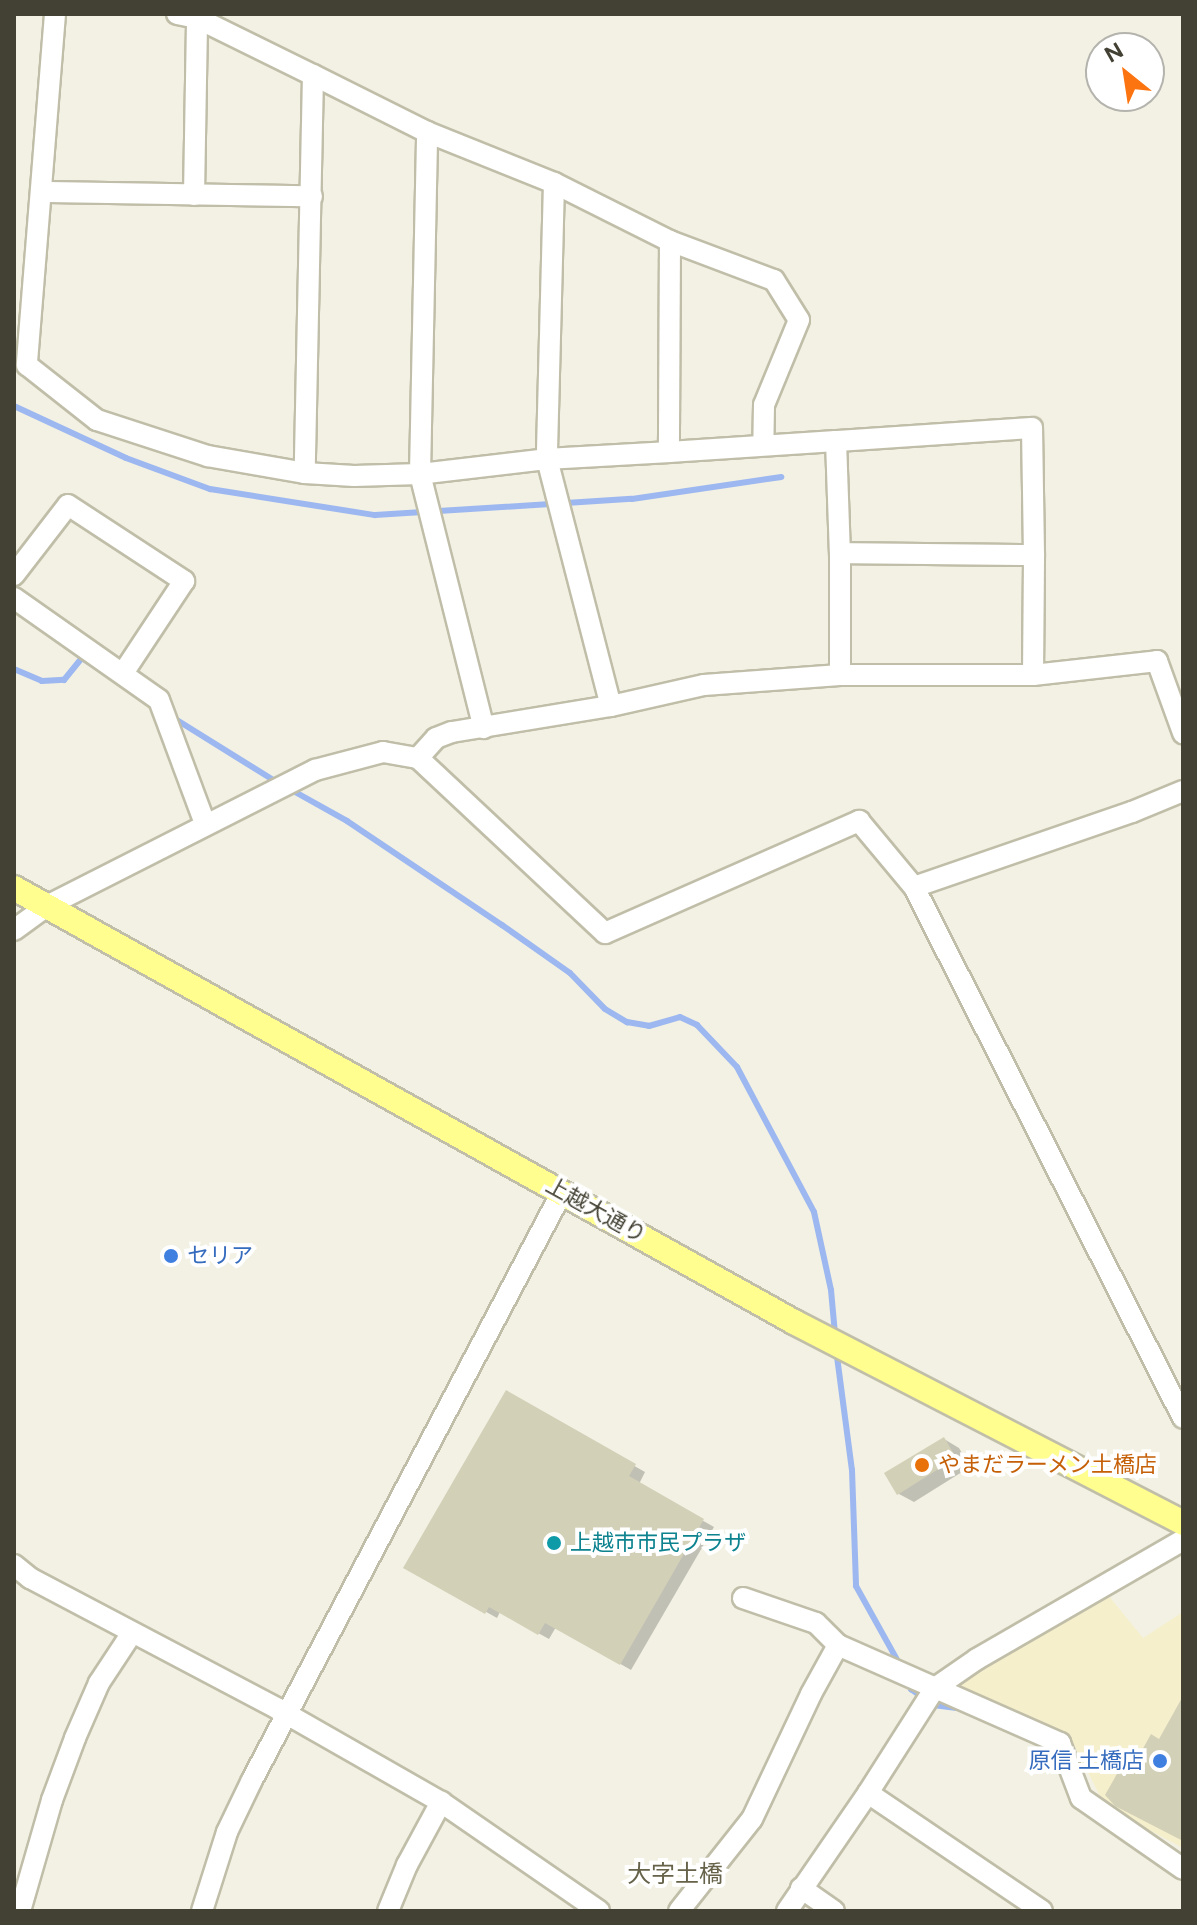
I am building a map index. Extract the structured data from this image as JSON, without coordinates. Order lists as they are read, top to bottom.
{
  "streets": {
    "main road": ["上越大通り"]
  },
  "districts": ["大字土橋"],
  "places": [
    "セリア",
    "やまだラーメン土橋店",
    "上越市市民プラザ",
    "原信 土橋店"
  ],
  "north": "top left"
}
